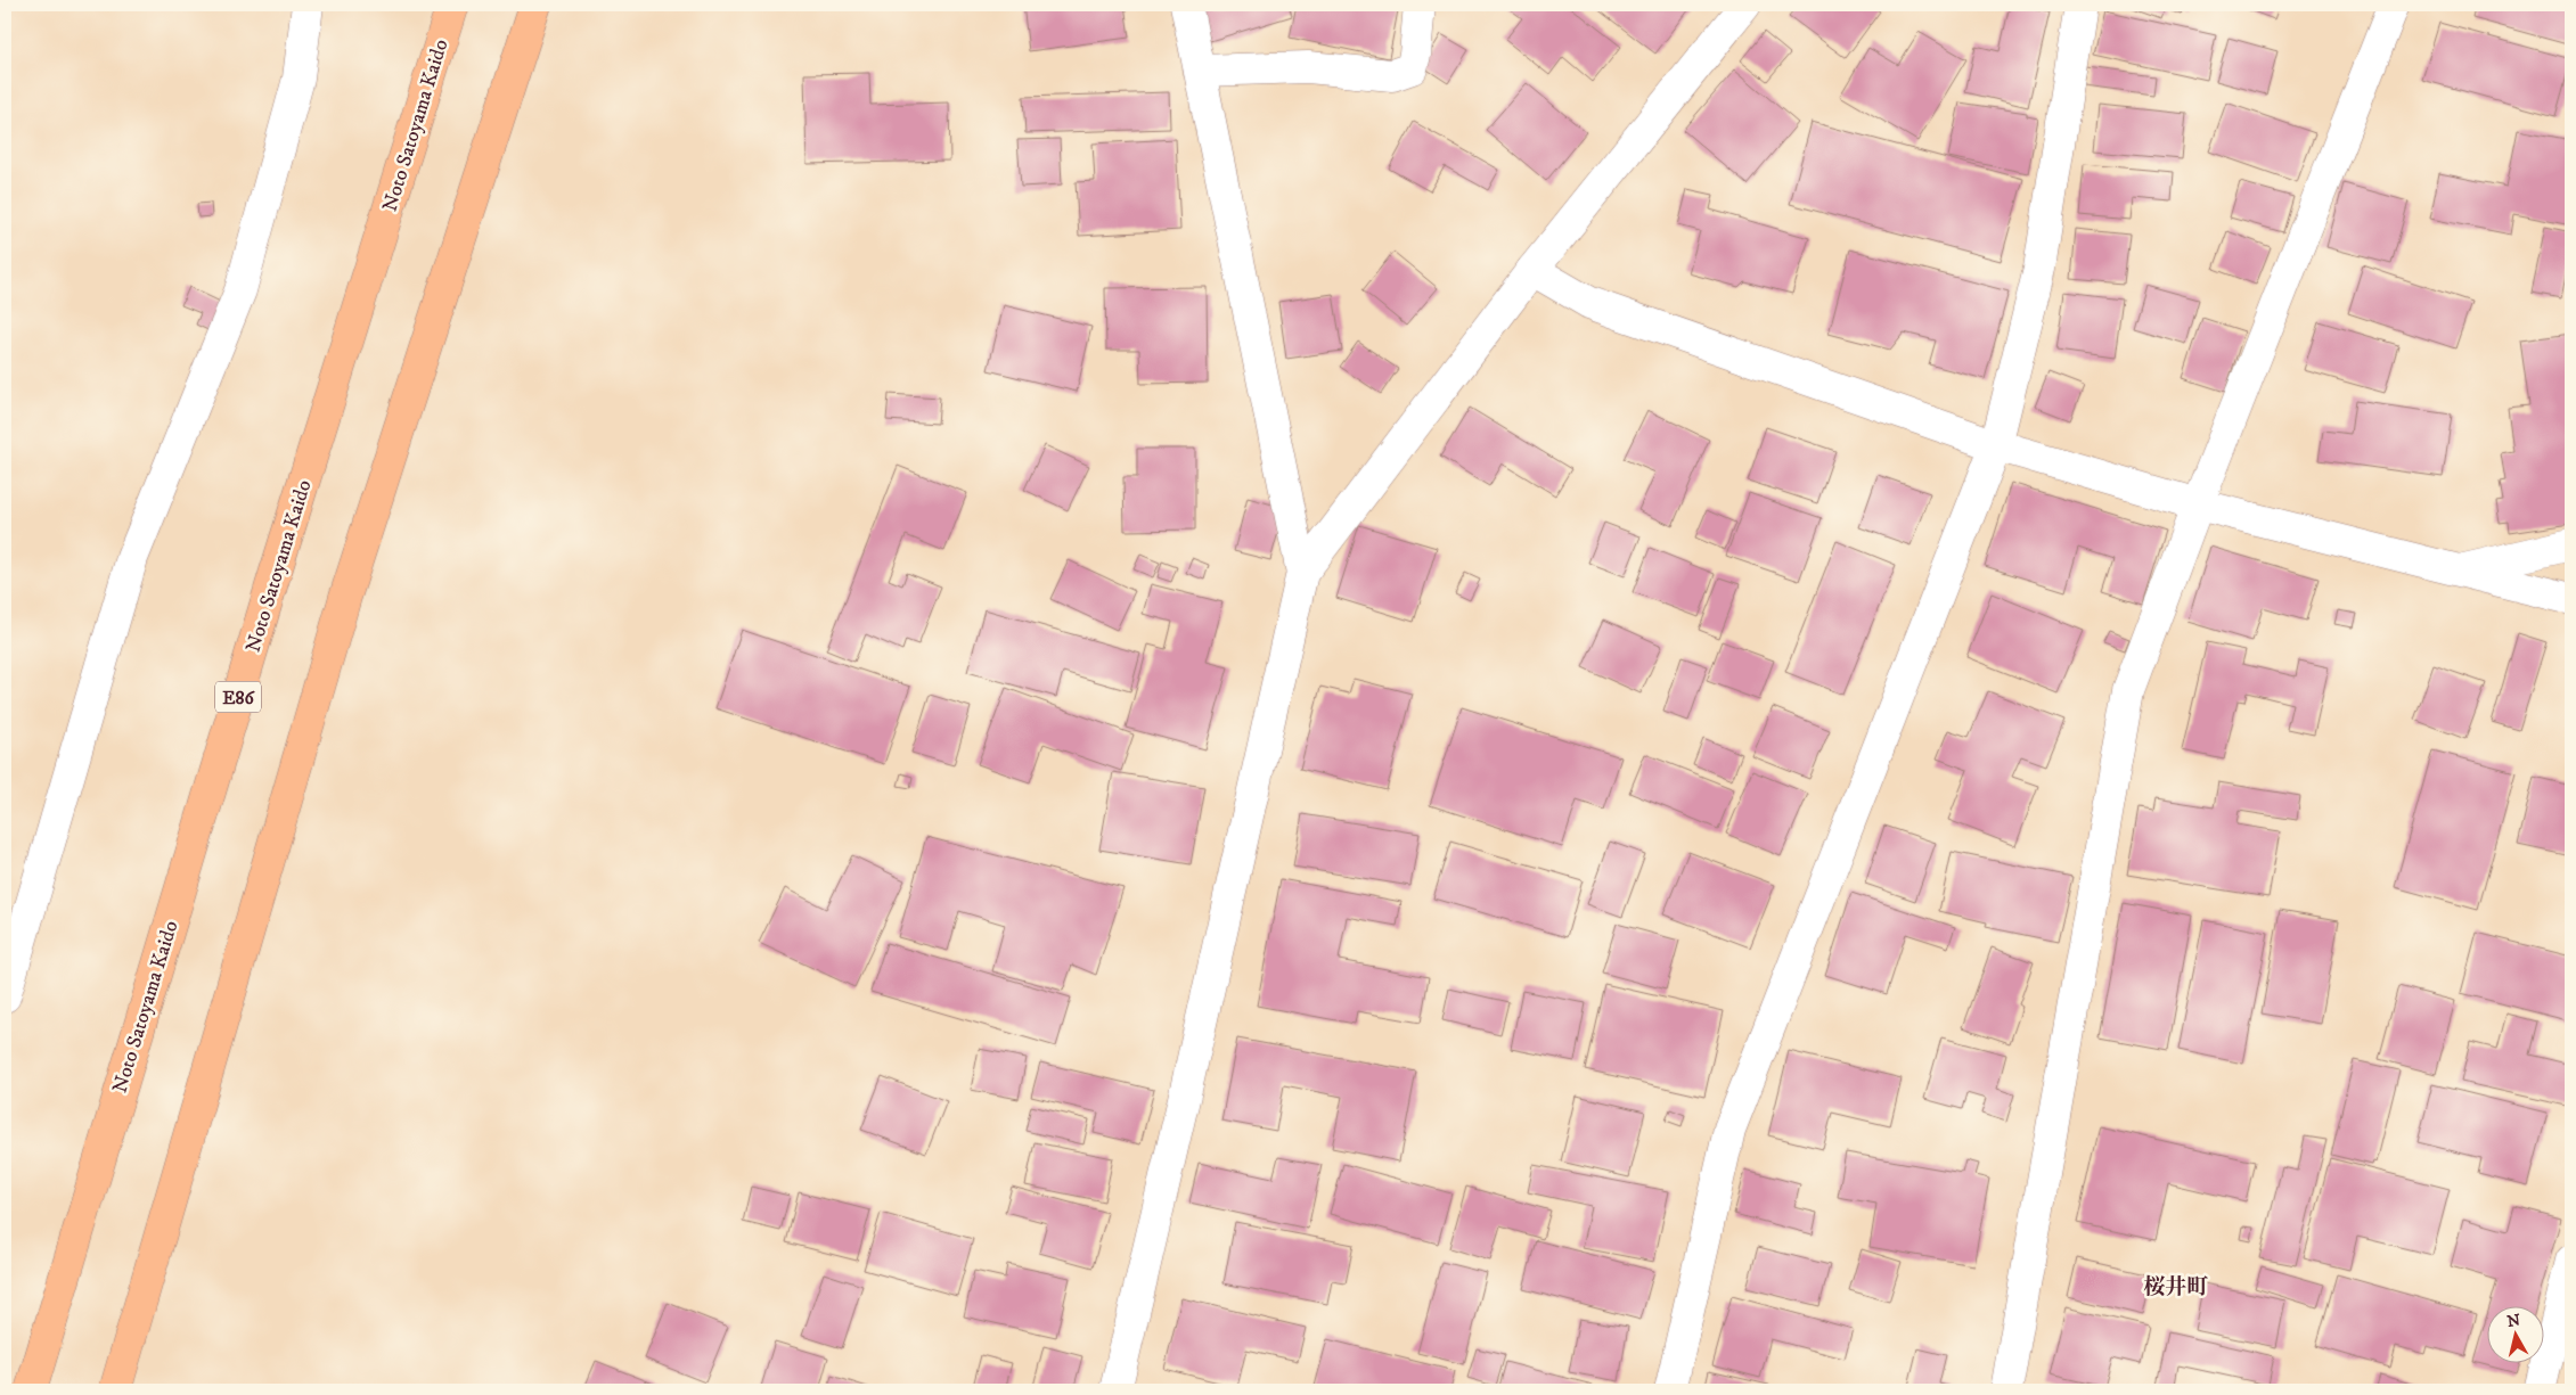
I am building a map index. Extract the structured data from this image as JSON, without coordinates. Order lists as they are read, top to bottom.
{
  "streets": {
    "highway": ["Noto Satoyama Kaido", "E86"]
  },
  "districts": ["桜井町"],
  "north": "top"
}
